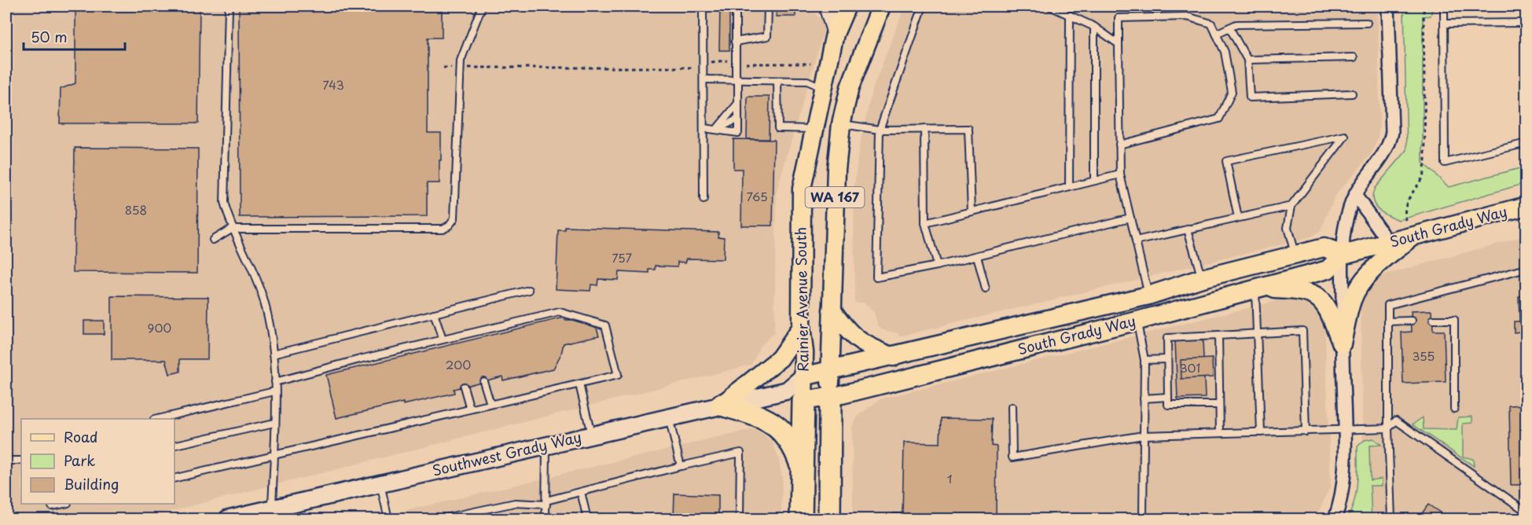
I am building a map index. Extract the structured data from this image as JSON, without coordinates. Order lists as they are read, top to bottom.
{
  "streets": {
    "highway": ["WA 167"],
    "main road": ["South Grady Way", "Rainier Avenue South", "Southwest Grady Way"]
  },
  "crossings": [
    ["WA 167", "South Grady Way"],
    ["WA 167", "Rainier Avenue South"],
    ["WA 167", "Southwest Grady Way"],
    ["South Grady Way", "Rainier Avenue South"],
    ["South Grady Way", "Southwest Grady Way"],
    ["Rainier Avenue South", "Southwest Grady Way"]
  ],
  "house_numbers": [
    "743",
    "765",
    "858",
    "757",
    "900",
    "355",
    "200",
    "301",
    "1"
  ],
  "legend": ["Road", "Park", "Building"],
  "scale_bar": "50 m"
}
